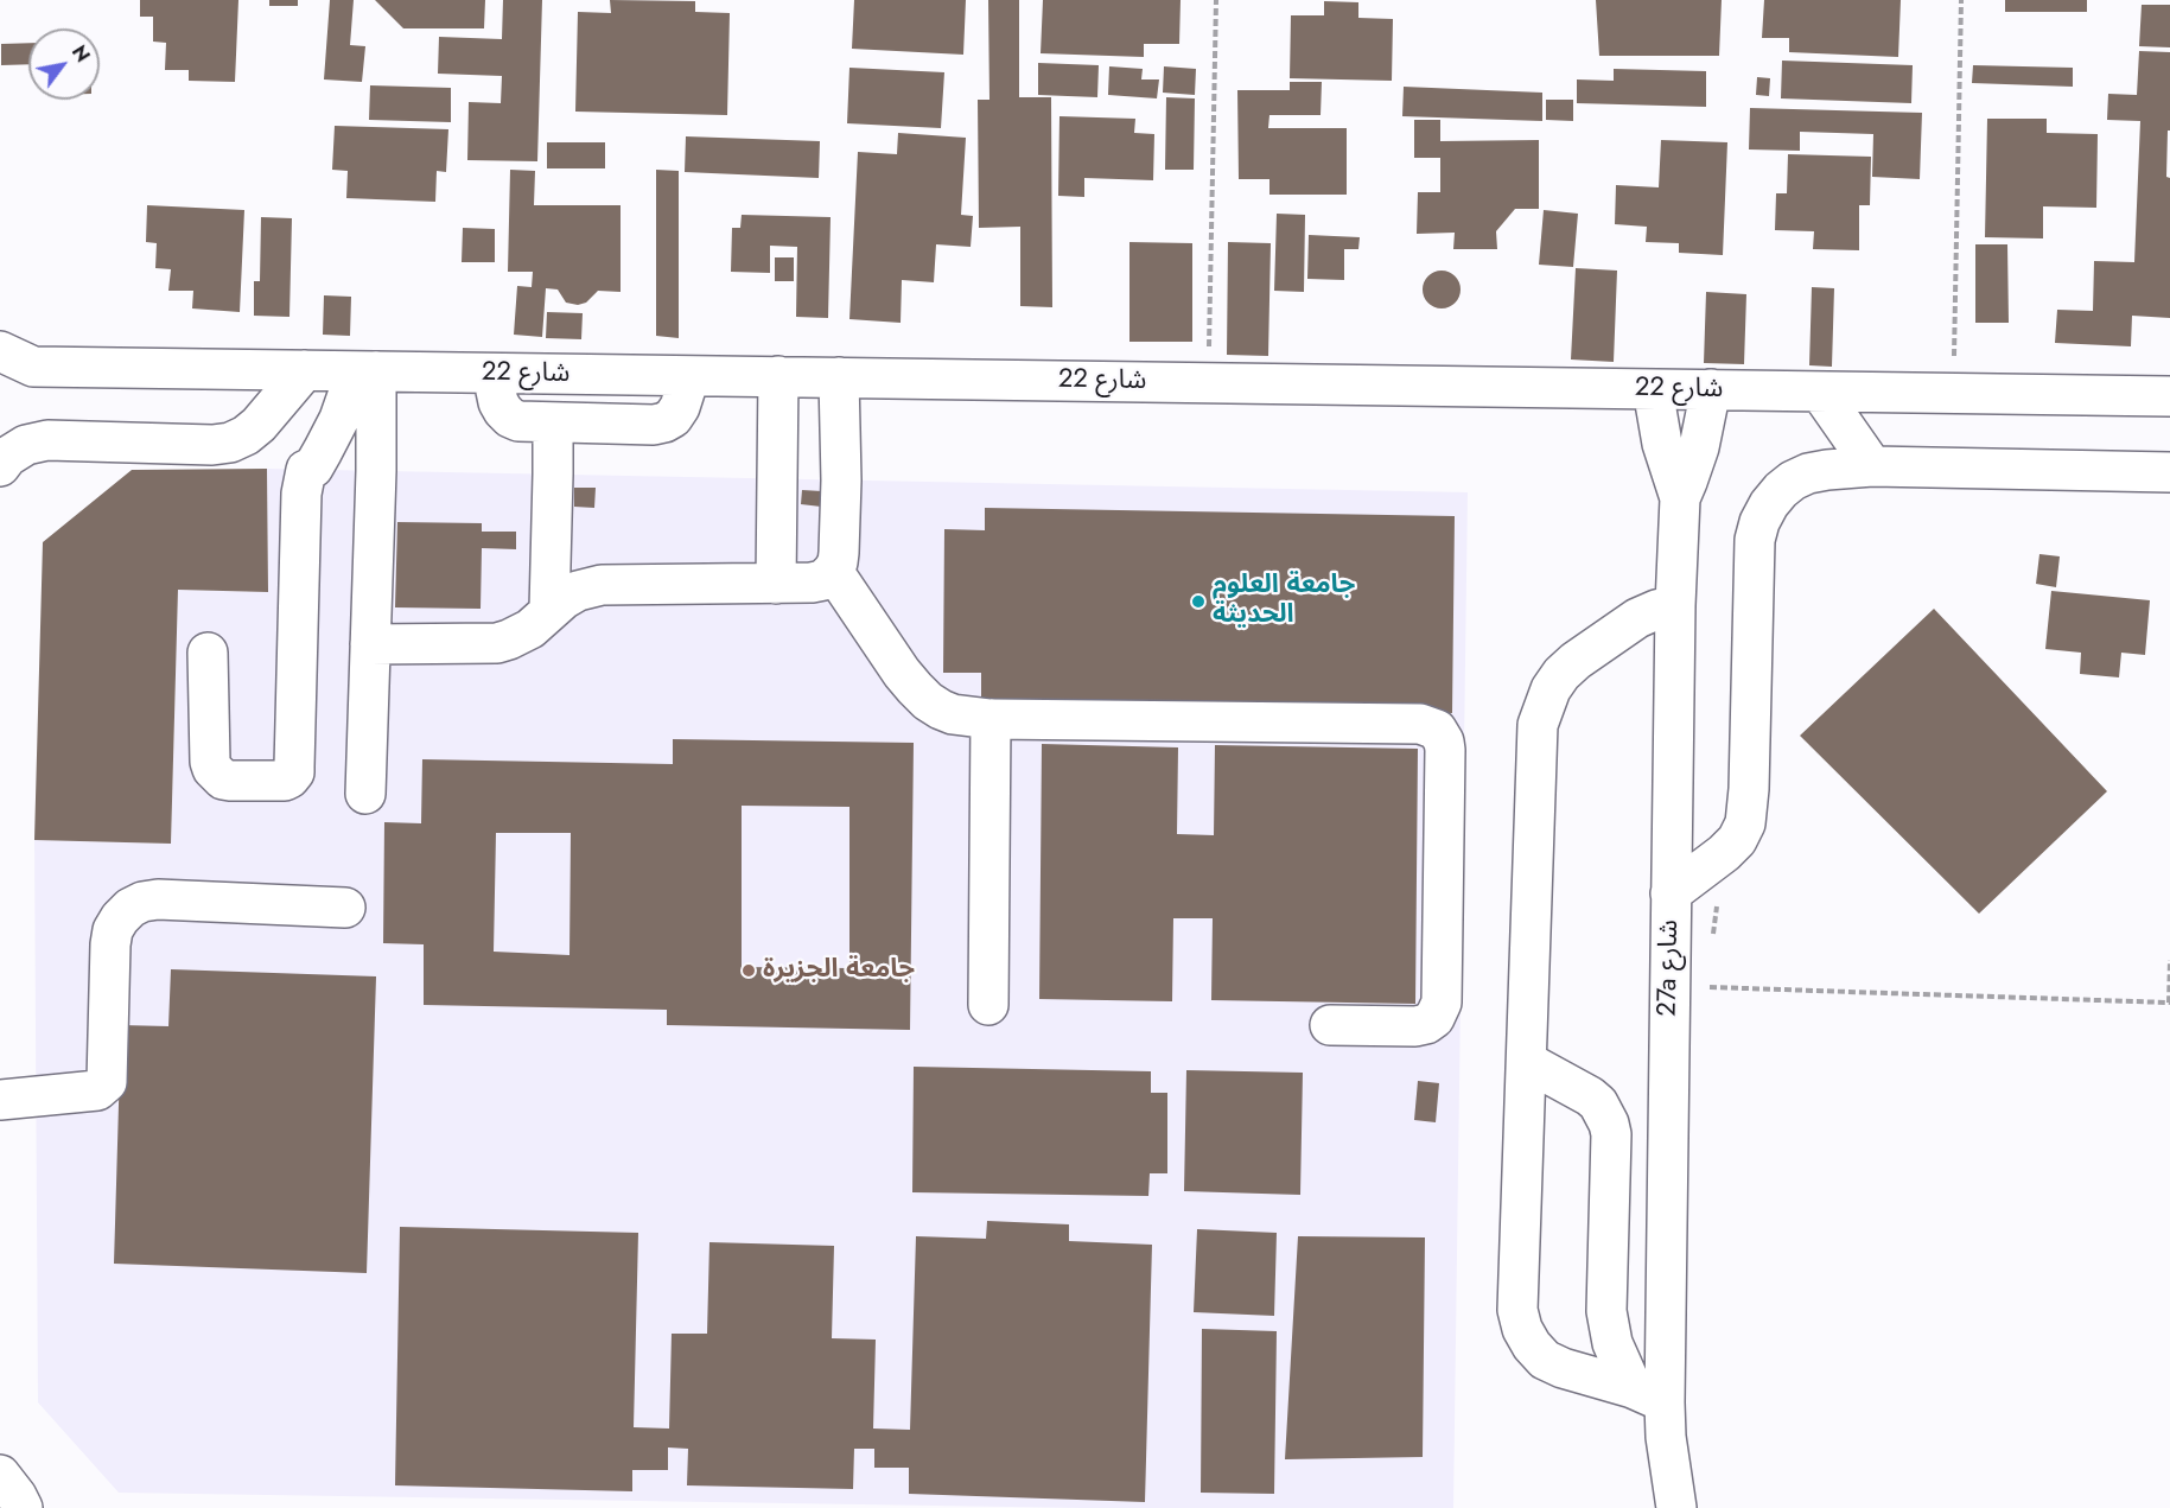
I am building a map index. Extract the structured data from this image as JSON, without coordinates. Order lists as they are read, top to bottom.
{
  "streets": {
    "street": ["شارع 22", "27a شارع"]
  },
  "crossings": [
    ["شارع 22", "27a شارع"]
  ],
  "places": ["جامعة العلوم الحديثة", "جامعة الجزيرة"],
  "north": "top right"
}
